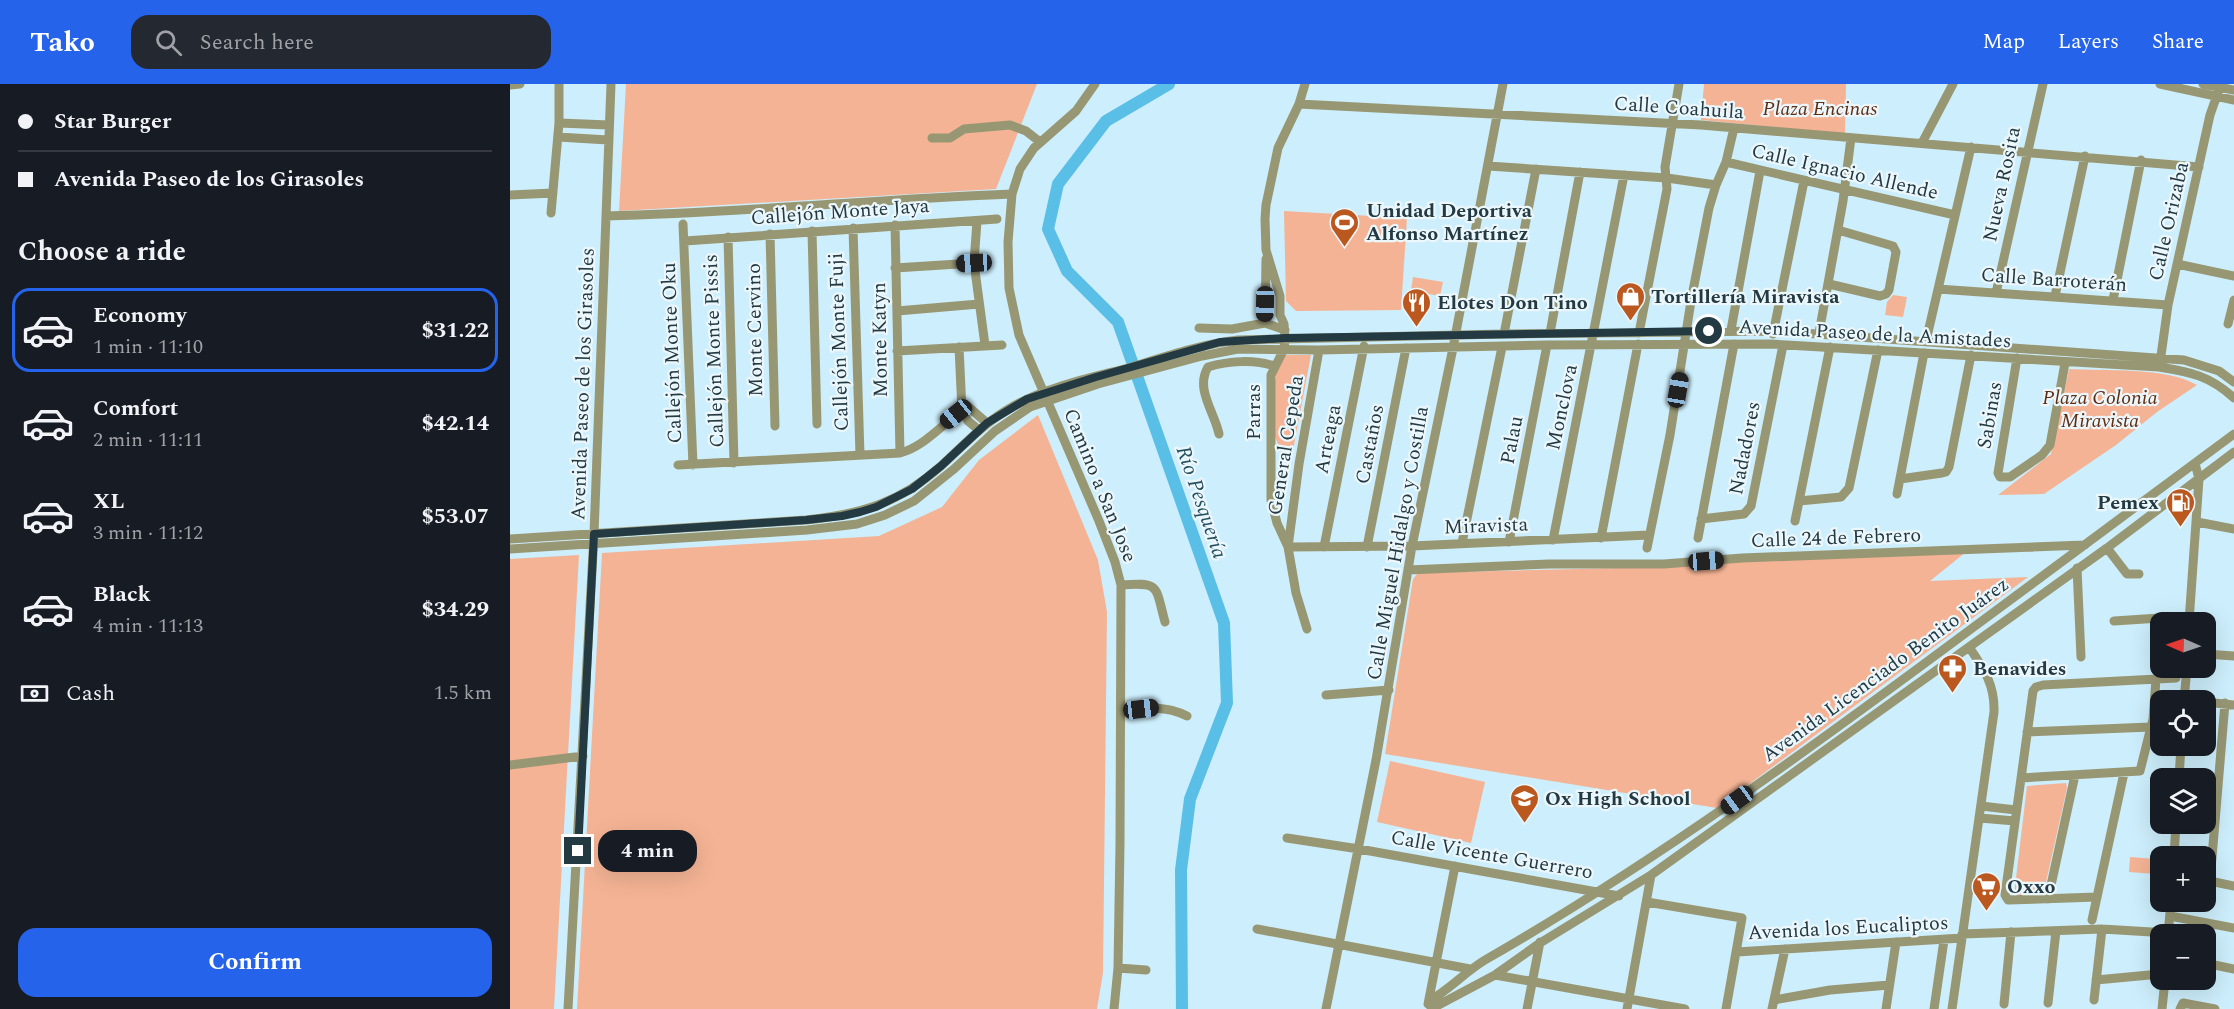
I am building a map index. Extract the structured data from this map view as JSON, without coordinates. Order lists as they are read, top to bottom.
{
  "streets": {
    "street": [
      "Calle Coahuila",
      "Calle Ignacio Allende",
      "Nueva Rosita",
      "Callejón Monte Jaya",
      "Calle Orizaba",
      "Calle Barroterán",
      "Monte Cervino",
      "Avenida Paseo de la Amistades",
      "Monte Katyn",
      "Callejón Monte Fuji",
      "Callejón Monte Pissis",
      "Callejón Monte Oku",
      "Avenida Paseo de los Girasoles",
      "Monclova",
      "Parras",
      "Sabinas",
      "Arteaga",
      "Palau",
      "Castaños",
      "General Cepeda",
      "Nadadores",
      "Camino a San Jose",
      "Miravista",
      "Calle 24 de Febrero",
      "Calle Miguel Hidalgo y Costilla",
      "Avenida Licenciado Benito Juárez",
      "Calle Vicente Guerrero",
      "Avenida los Eucaliptos"
    ]
  },
  "crossings": [
    ["Calle Coahuila", "Nueva Rosita"],
    ["Calle Coahuila", "Calle Orizaba"],
    ["Calle Coahuila", "Parras"],
    ["Calle Coahuila", "Calle Miguel Hidalgo y Costilla"],
    ["Nueva Rosita", "Calle Barroterán"],
    ["Callejón Monte Jaya", "Monte Cervino"],
    ["Callejón Monte Jaya", "Monte Katyn"],
    ["Callejón Monte Jaya", "Callejón Monte Fuji"],
    ["Callejón Monte Jaya", "Callejón Monte Pissis"],
    ["Callejón Monte Jaya", "Callejón Monte Oku"],
    ["Calle Orizaba", "Calle Barroterán"],
    ["Calle Orizaba", "Avenida Paseo de la Amistades"],
    ["Avenida Paseo de la Amistades", "Avenida Paseo de los Girasoles"],
    ["Avenida Paseo de la Amistades", "Monclova"],
    ["Avenida Paseo de la Amistades", "Parras"],
    ["Avenida Paseo de la Amistades", "Sabinas"],
    ["Avenida Paseo de la Amistades", "Arteaga"],
    ["Avenida Paseo de la Amistades", "Palau"],
    ["Avenida Paseo de la Amistades", "Castaños"],
    ["Avenida Paseo de la Amistades", "General Cepeda"],
    ["Avenida Paseo de la Amistades", "Nadadores"],
    ["Avenida Paseo de la Amistades", "Camino a San Jose"],
    ["Avenida Paseo de la Amistades", "Calle Miguel Hidalgo y Costilla"],
    ["Monclova", "Miravista"],
    ["Parras", "General Cepeda"],
    ["Parras", "Miravista"],
    ["Arteaga", "Miravista"],
    ["Palau", "Miravista"],
    ["Castaños", "Miravista"],
    ["General Cepeda", "Miravista"],
    ["Miravista", "Calle Miguel Hidalgo y Costilla"],
    ["Calle 24 de Febrero", "Calle Miguel Hidalgo y Costilla"],
    ["Calle 24 de Febrero", "Avenida Licenciado Benito Juárez"],
    ["Calle Miguel Hidalgo y Costilla", "Calle Vicente Guerrero"],
    ["Avenida Licenciado Benito Juárez", "Calle Vicente Guerrero"]
  ],
  "water": ["Río Pesquería"],
  "parks": ["Plaza Encinas", "Plaza Colonia Miravista"],
  "places": {
    "sports": ["Unidad Deportiva Alfonso Martínez"],
    "shop": ["Tortillería Miravista"],
    "restaurant": ["Elotes Don Tino"],
    "fuel station": ["Pemex"],
    "pharmacy": ["Benavides"],
    "school or university": ["Ox High School"],
    "supermarket": ["Oxxo"]
  },
  "north": "left",
  "page": {
    "header": "Tako",
    "search": "Search here",
    "nav": ["Map", "Layers", "Share"],
    "banner": ["Star Burger", "Avenida Paseo de los Girasoles"],
    "heading": "Choose a ride",
    "list": [
      {
        "name": "Economy",
        "note": "1 min · 11:10",
        "value": "$31.22"
      },
      {
        "name": "Comfort",
        "note": "2 min · 11:11",
        "value": "$42.14"
      },
      {
        "name": "XL",
        "note": "3 min · 11:12",
        "value": "$53.07"
      },
      {
        "name": "Black",
        "note": "4 min · 11:13",
        "value": "$34.29"
      }
    ],
    "map_buttons": ["+", "−"],
    "pay": ["Cash", "1.5 km"],
    "bubble": "4 min",
    "buttons": "Confirm"
  }
}
